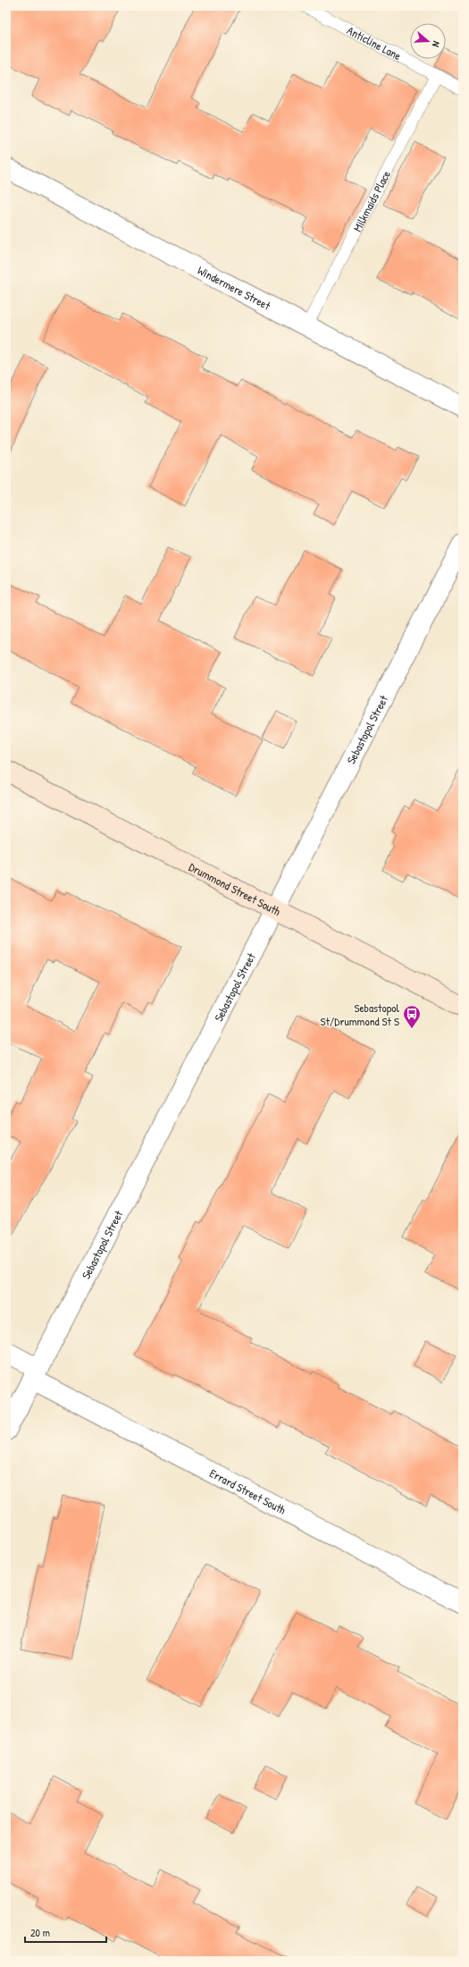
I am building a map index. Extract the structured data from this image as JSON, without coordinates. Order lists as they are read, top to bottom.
{
  "streets": {
    "main road": ["Drummond Street South"],
    "street": ["Windermere Street", "Sebastopol Street", "Errard Street South"],
    "lane": ["Anticline Lane", "Milkmaids Place"]
  },
  "crossings": [
    ["Anticline Lane", "Milkmaids Place"],
    ["Milkmaids Place", "Windermere Street"],
    ["Sebastopol Street", "Drummond Street South"],
    ["Sebastopol Street", "Errard Street South"]
  ],
  "places": {
    "bus stop": ["Sebastopol St/Drummond St S"]
  },
  "scale_bar": "20 m",
  "north": "right"
}
